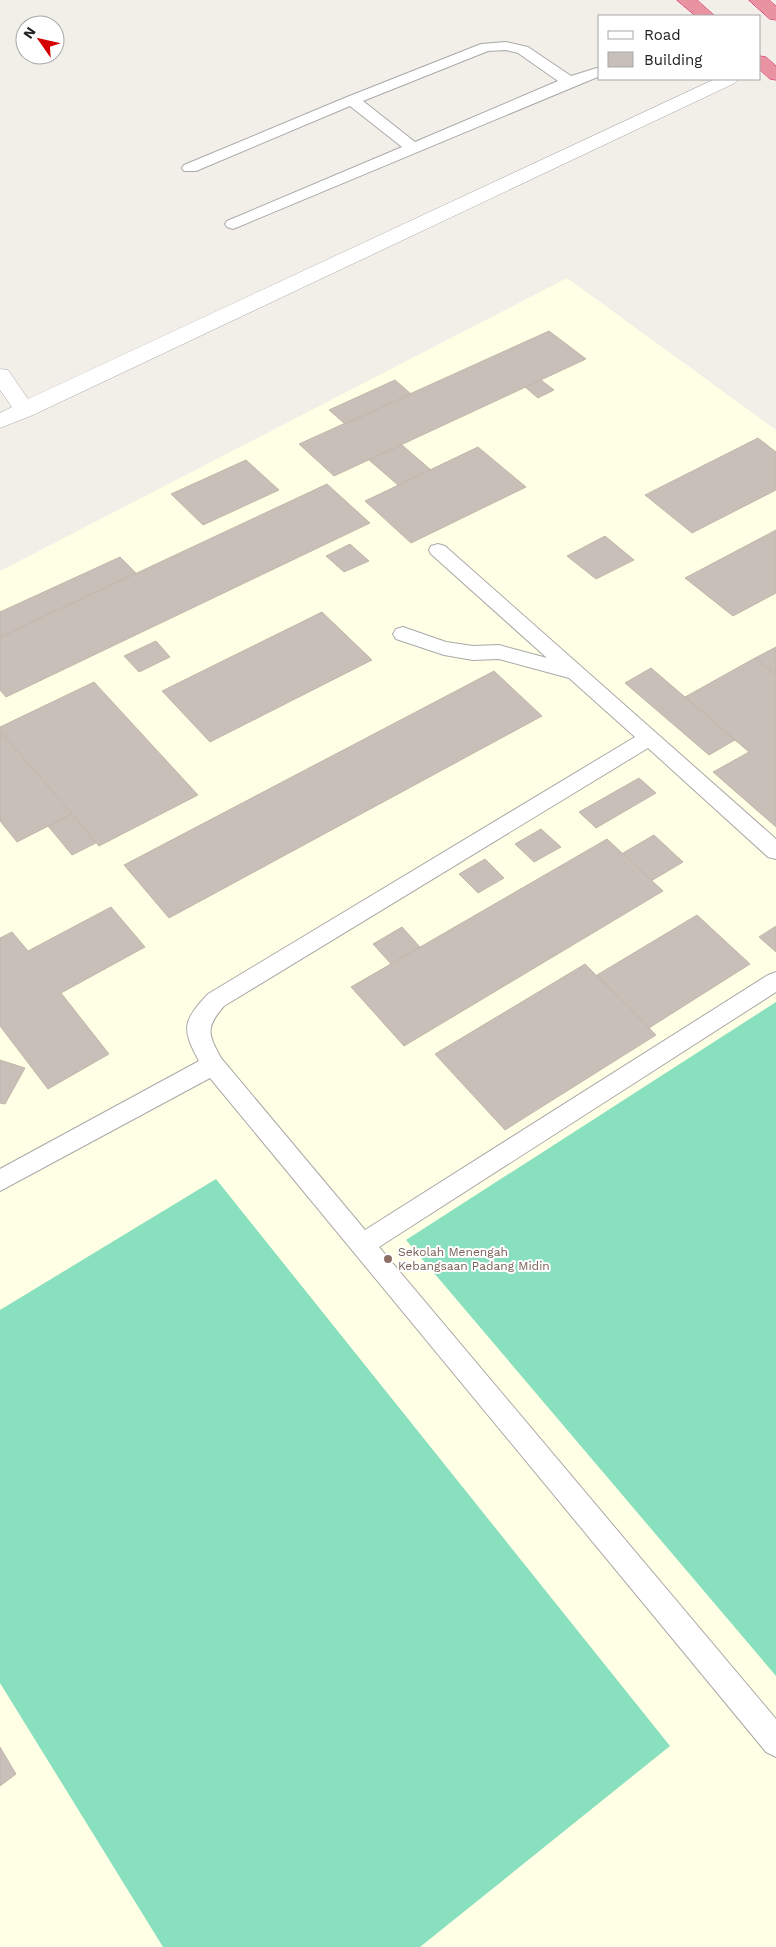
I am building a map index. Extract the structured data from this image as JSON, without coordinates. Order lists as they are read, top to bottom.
{
  "places": ["Sekolah Menengah Kebangsaan Padang Midin"],
  "legend": ["Road", "Building"],
  "north": "top left"
}
